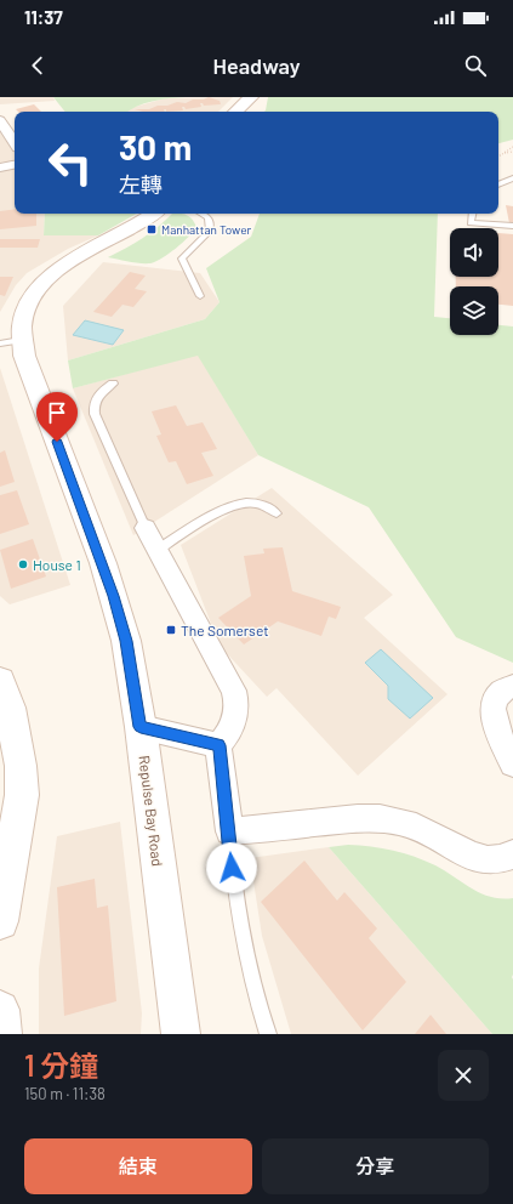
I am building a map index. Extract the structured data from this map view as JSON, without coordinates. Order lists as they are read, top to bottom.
{
  "streets": {
    "main road": ["Repulse Bay Road"]
  },
  "places": {
    "transit": ["Manhattan Tower", "The Somerset"],
    "other": ["House 1"]
  },
  "page": {
    "status": "11:37",
    "header": "Headway",
    "turn": ["30 m", "左轉"],
    "heading": ["1 分鐘", "150 m · 11:38"],
    "buttons": ["結束", "分享"]
  }
}
